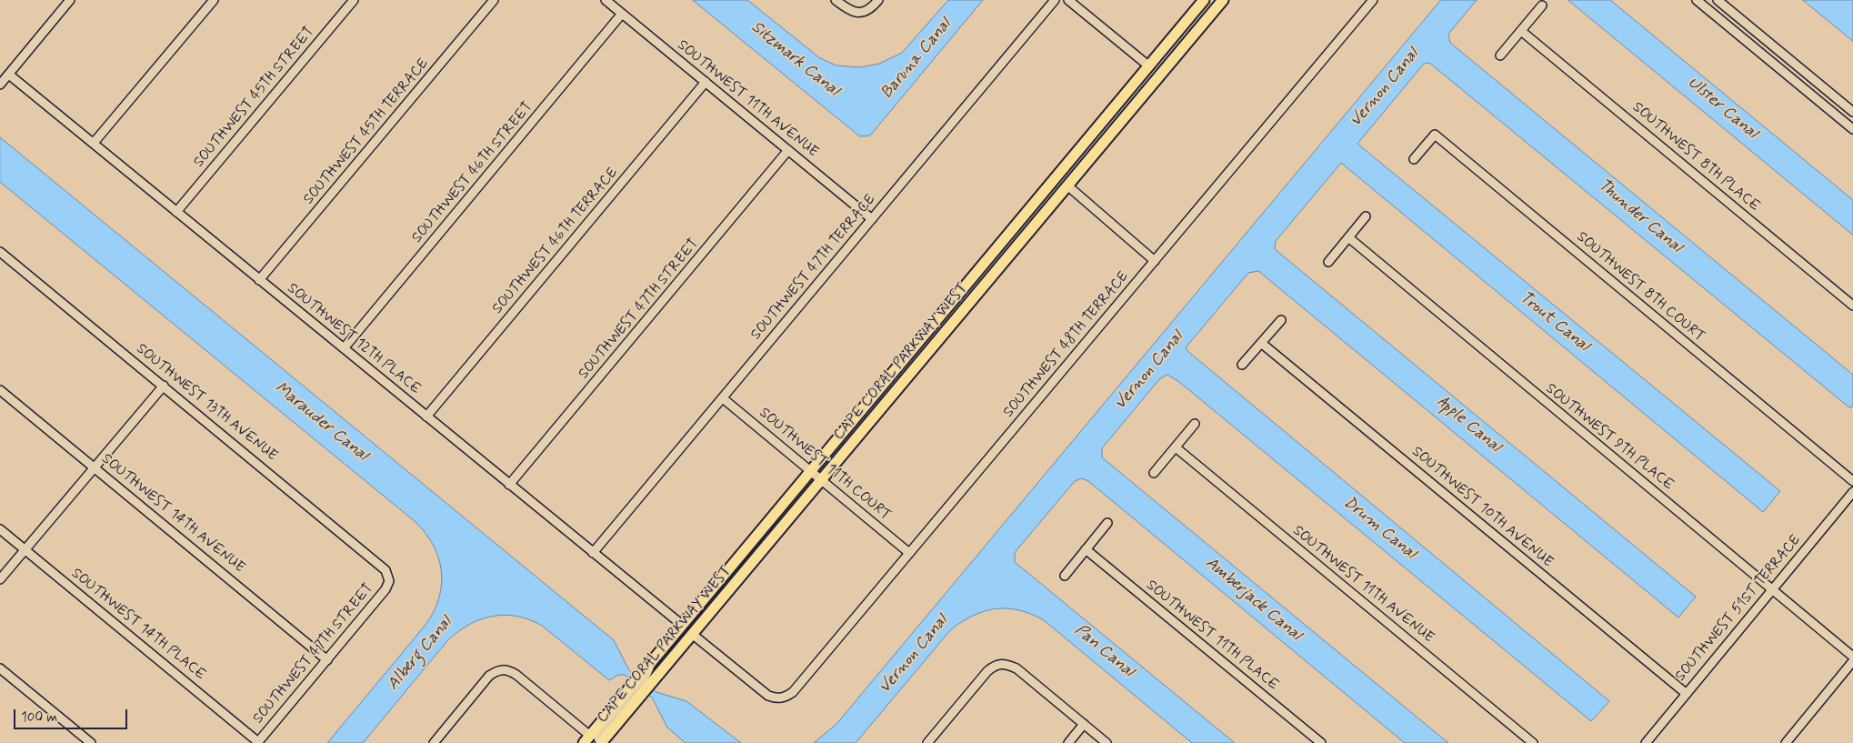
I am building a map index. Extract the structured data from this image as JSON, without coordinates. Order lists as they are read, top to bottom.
{
  "streets": {
    "main road": ["CAPE CORAL PARKWAY WEST"],
    "street": [
      "SOUTHWEST 45TH STREET",
      "SOUTHWEST 11TH AVENUE",
      "SOUTHWEST 45TH TERRACE",
      "SOUTHWEST 8TH PLACE",
      "SOUTHWEST 46TH STREET",
      "SOUTHWEST 46TH TERRACE",
      "SOUTHWEST 47TH TERRACE",
      "SOUTHWEST 8TH COURT",
      "SOUTHWEST 47TH STREET",
      "SOUTHWEST 12TH PLACE",
      "SOUTHWEST 48TH TERRACE",
      "SOUTHWEST 13TH AVENUE",
      "SOUTHWEST 9TH PLACE",
      "SOUTHWEST 11TH COURT",
      "SOUTHWEST 10TH AVENUE",
      "SOUTHWEST 14TH AVENUE",
      "SOUTHWEST 51ST TERRACE",
      "SOUTHWEST 14TH PLACE",
      "SOUTHWEST 11TH PLACE"
    ]
  },
  "crossings": [
    ["SOUTHWEST 45TH STREET", "SOUTHWEST 12TH PLACE"],
    ["SOUTHWEST 11TH AVENUE", "SOUTHWEST 46TH STREET"],
    ["SOUTHWEST 11TH AVENUE", "SOUTHWEST 46TH TERRACE"],
    ["SOUTHWEST 11TH AVENUE", "SOUTHWEST 47TH TERRACE"],
    ["SOUTHWEST 11TH AVENUE", "SOUTHWEST 47TH STREET"],
    ["SOUTHWEST 45TH TERRACE", "SOUTHWEST 12TH PLACE"],
    ["SOUTHWEST 46TH STREET", "SOUTHWEST 12TH PLACE"],
    ["SOUTHWEST 46TH TERRACE", "SOUTHWEST 12TH PLACE"],
    ["SOUTHWEST 47TH TERRACE", "SOUTHWEST 12TH PLACE"],
    ["SOUTHWEST 47TH TERRACE", "SOUTHWEST 11TH COURT"],
    ["SOUTHWEST 47TH STREET", "SOUTHWEST 12TH PLACE"],
    ["SOUTHWEST 47TH STREET", "SOUTHWEST 13TH AVENUE"],
    ["SOUTHWEST 47TH STREET", "SOUTHWEST 14TH AVENUE"],
    ["SOUTHWEST 47TH STREET", "SOUTHWEST 14TH PLACE"],
    ["SOUTHWEST 12TH PLACE", "CAPE CORAL PARKWAY WEST"],
    ["SOUTHWEST 48TH TERRACE", "CAPE CORAL PARKWAY WEST"],
    ["SOUTHWEST 48TH TERRACE", "SOUTHWEST 11TH COURT"],
    ["CAPE CORAL PARKWAY WEST", "SOUTHWEST 11TH COURT"],
    ["SOUTHWEST 9TH PLACE", "SOUTHWEST 51ST TERRACE"],
    ["SOUTHWEST 10TH AVENUE", "SOUTHWEST 51ST TERRACE"]
  ],
  "water": [
    "Sitzmark Canal",
    "Baruna Canal",
    "Vernon Canal",
    "Ulster Canal",
    "Thunder Canal",
    "Trout Canal",
    "Marauder Canal",
    "Apple Canal",
    "Drum Canal",
    "Amberjack Canal",
    "Pan Canal",
    "Alberg Canal"
  ],
  "scale_bar": "100 m"
}
